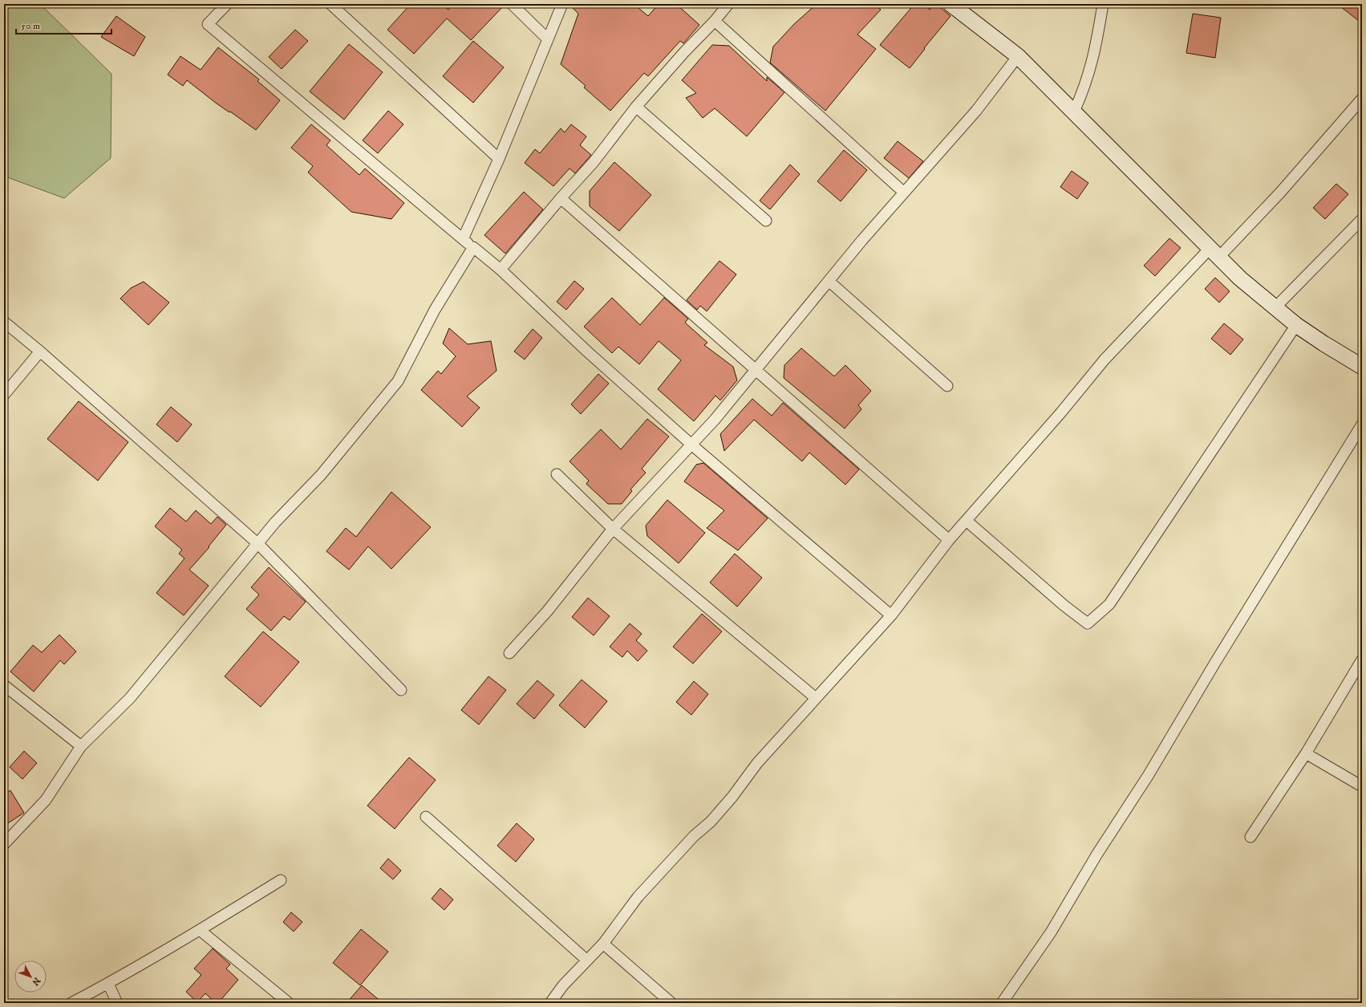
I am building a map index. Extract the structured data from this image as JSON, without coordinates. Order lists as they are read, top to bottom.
{
  "scale_bar": "50 m",
  "north": "bottom right"
}
